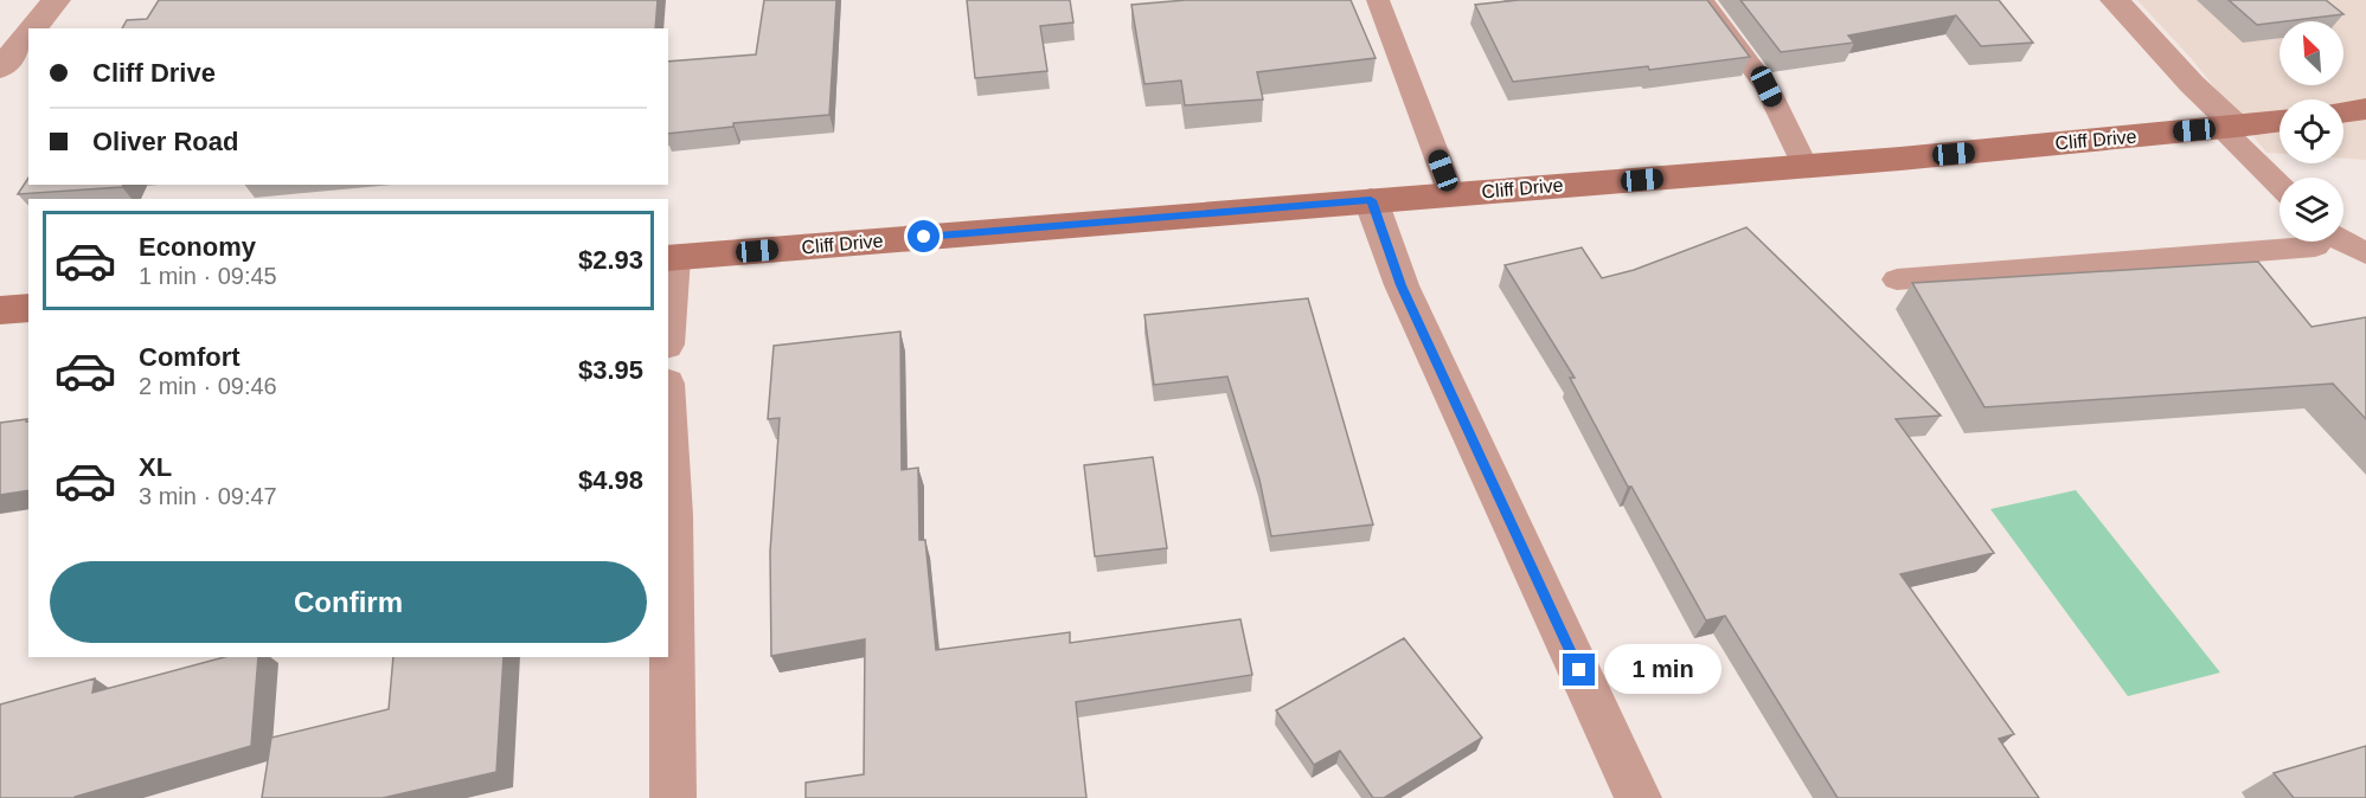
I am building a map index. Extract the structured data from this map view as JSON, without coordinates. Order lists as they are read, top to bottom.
{
  "streets": {
    "main road": ["Cliff Drive"]
  },
  "north": "top left",
  "page": {
    "banner": ["Cliff Drive", "Oliver Road"],
    "list": [
      {
        "name": "Economy",
        "note": "1 min · 09:45",
        "value": "$2.93"
      },
      {
        "name": "Comfort",
        "note": "2 min · 09:46",
        "value": "$3.95"
      },
      {
        "name": "XL",
        "note": "3 min · 09:47",
        "value": "$4.98"
      }
    ],
    "buttons": "Confirm",
    "bubble": "1 min"
  }
}
